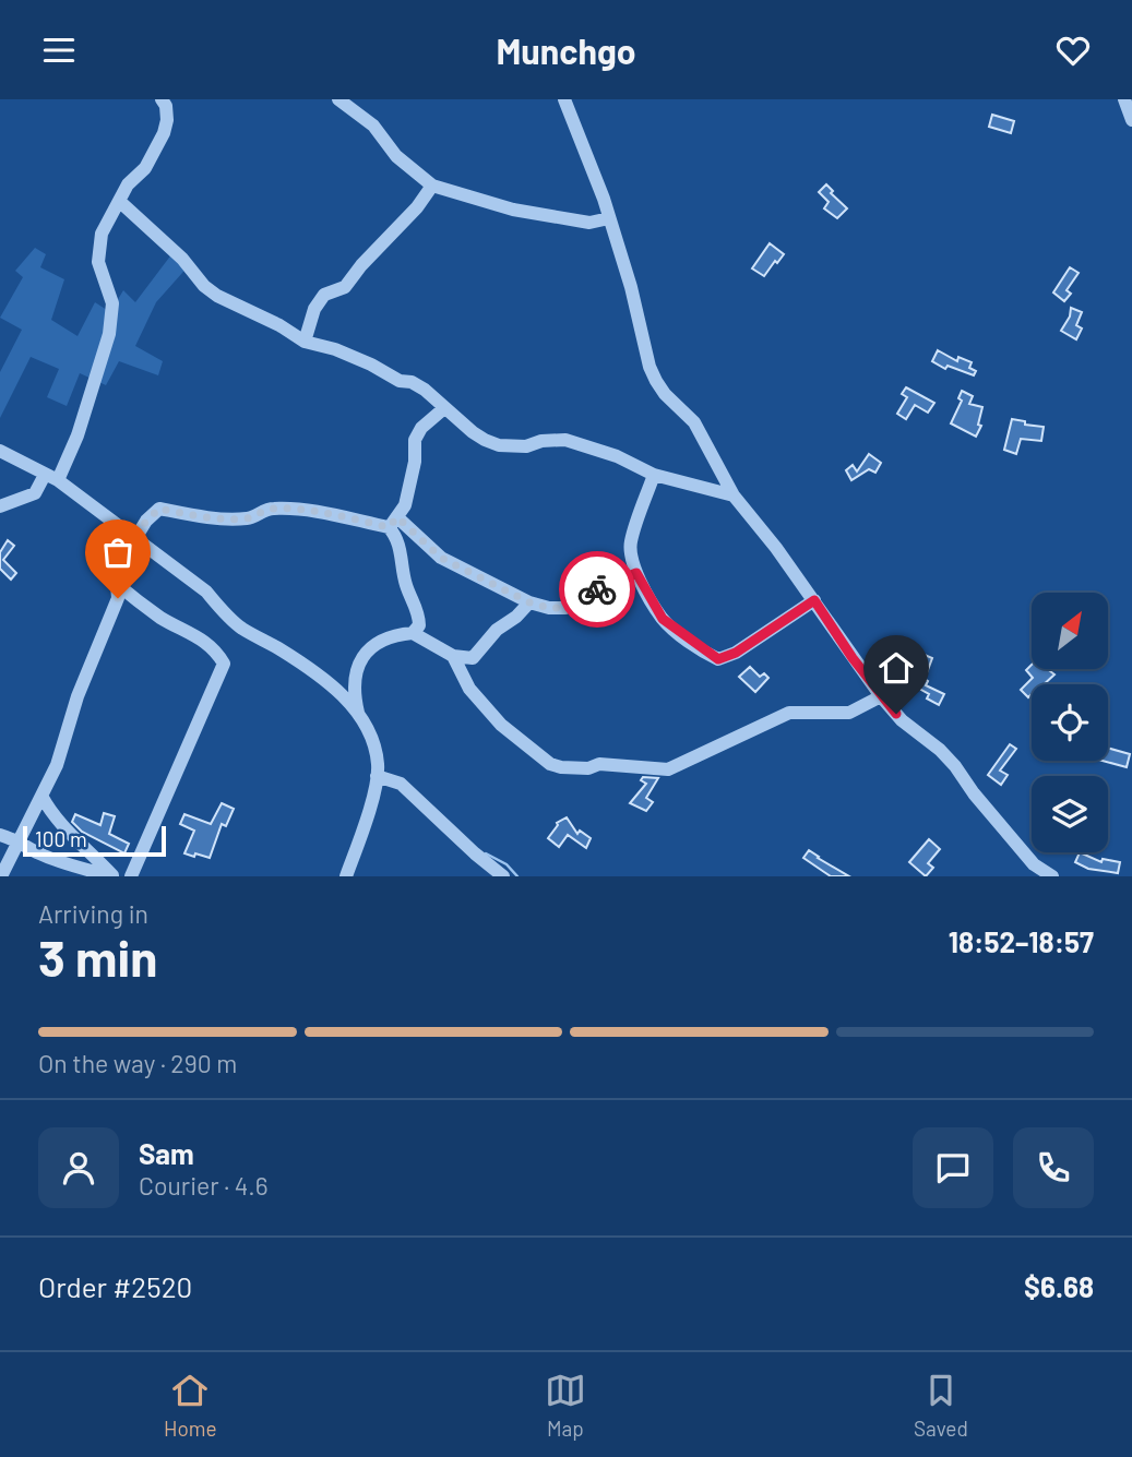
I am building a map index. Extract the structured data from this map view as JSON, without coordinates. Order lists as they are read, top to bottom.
{
  "scale_bar": "100 m",
  "north": "top right",
  "page": {
    "header": "Munchgo",
    "scale": "100 m",
    "heading": ["3 min", "Arriving in", "18:52–18:57"],
    "panel": [
      "Sam",
      "Courier · 4.6",
      "Order #2520",
      "$6.68"
    ],
    "bar": "On the way · 290 m",
    "tabs": ["Home", "Map", "Saved"]
  }
}
